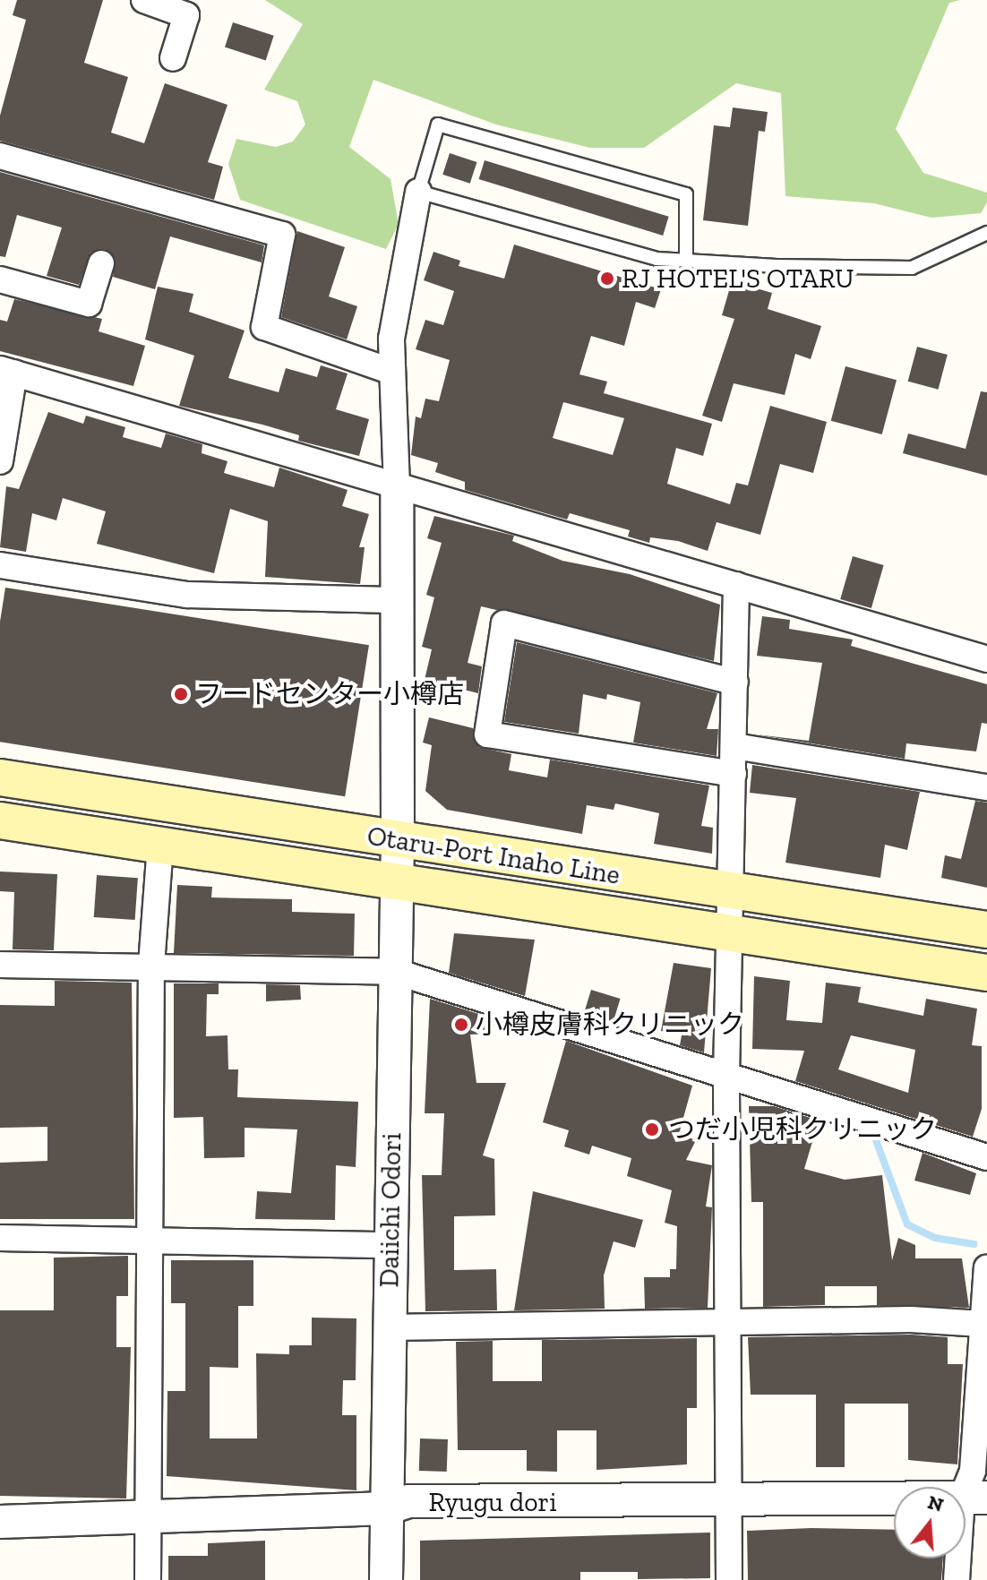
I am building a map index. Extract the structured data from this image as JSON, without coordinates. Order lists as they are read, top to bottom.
{
  "streets": {
    "main road": ["Otaru-Port Inaho Line"],
    "street": ["Daiichi Odori", "Ryugu dori"]
  },
  "crossings": [
    ["Otaru-Port Inaho Line", "Daiichi Odori"],
    ["Daiichi Odori", "Ryugu dori"]
  ],
  "places": [
    "RJ HOTEL'S OTARU",
    "フードセンター小樽店",
    "小樽皮膚科クリニック",
    "つだ小児科クリニック"
  ],
  "north": "top"
}
